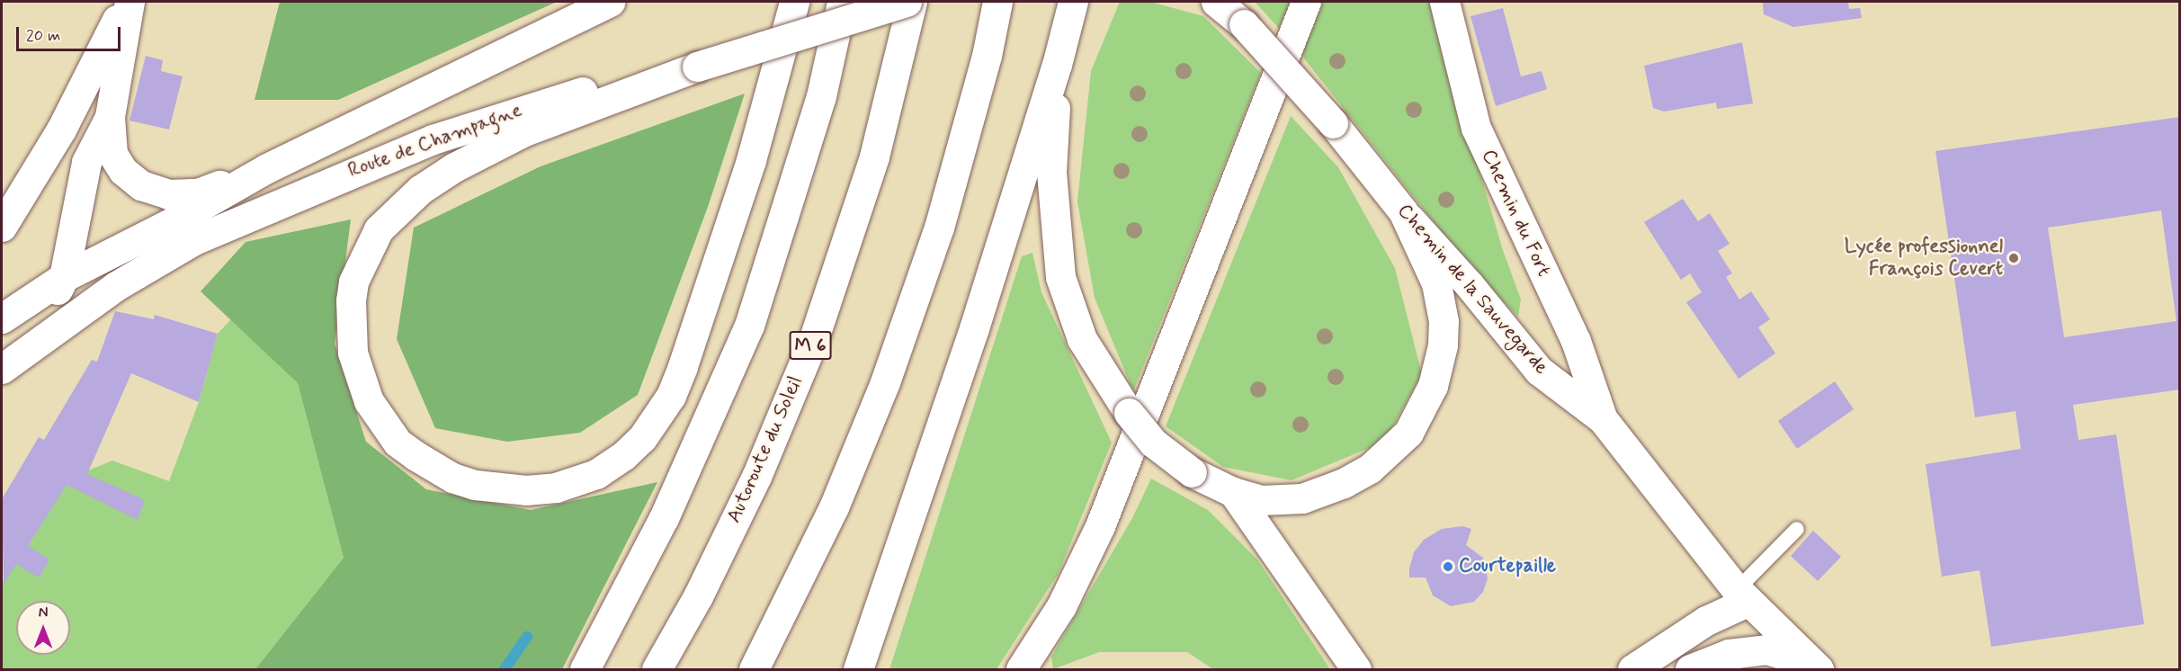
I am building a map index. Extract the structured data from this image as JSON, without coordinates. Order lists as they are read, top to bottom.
{
  "streets": {
    "main road": [
      "Route de Champagne",
      "Chemin du Fort",
      "Chemin de la Sauvegarde",
      "M 6",
      "Autoroute du Soleil"
    ]
  },
  "crossings": [
    ["Chemin du Fort", "Chemin de la Sauvegarde"]
  ],
  "places": ["Lycée professionnel François Cevert", "Courtepaille"],
  "scale_bar": "20 m",
  "north": "top"
}
